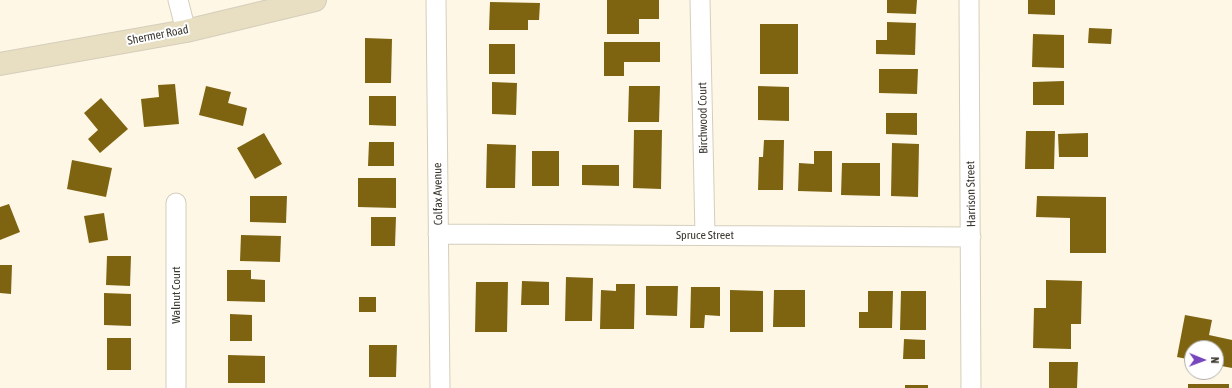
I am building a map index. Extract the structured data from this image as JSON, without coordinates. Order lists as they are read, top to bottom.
{
  "streets": {
    "main road": ["Shermer Road"],
    "street": [
      "Birchwood Court",
      "Colfax Avenue",
      "Harrison Street",
      "Spruce Street",
      "Walnut Court"
    ]
  },
  "crossings": [
    ["Birchwood Court", "Spruce Street"],
    ["Colfax Avenue", "Spruce Street"],
    ["Harrison Street", "Spruce Street"]
  ],
  "north": "right"
}
